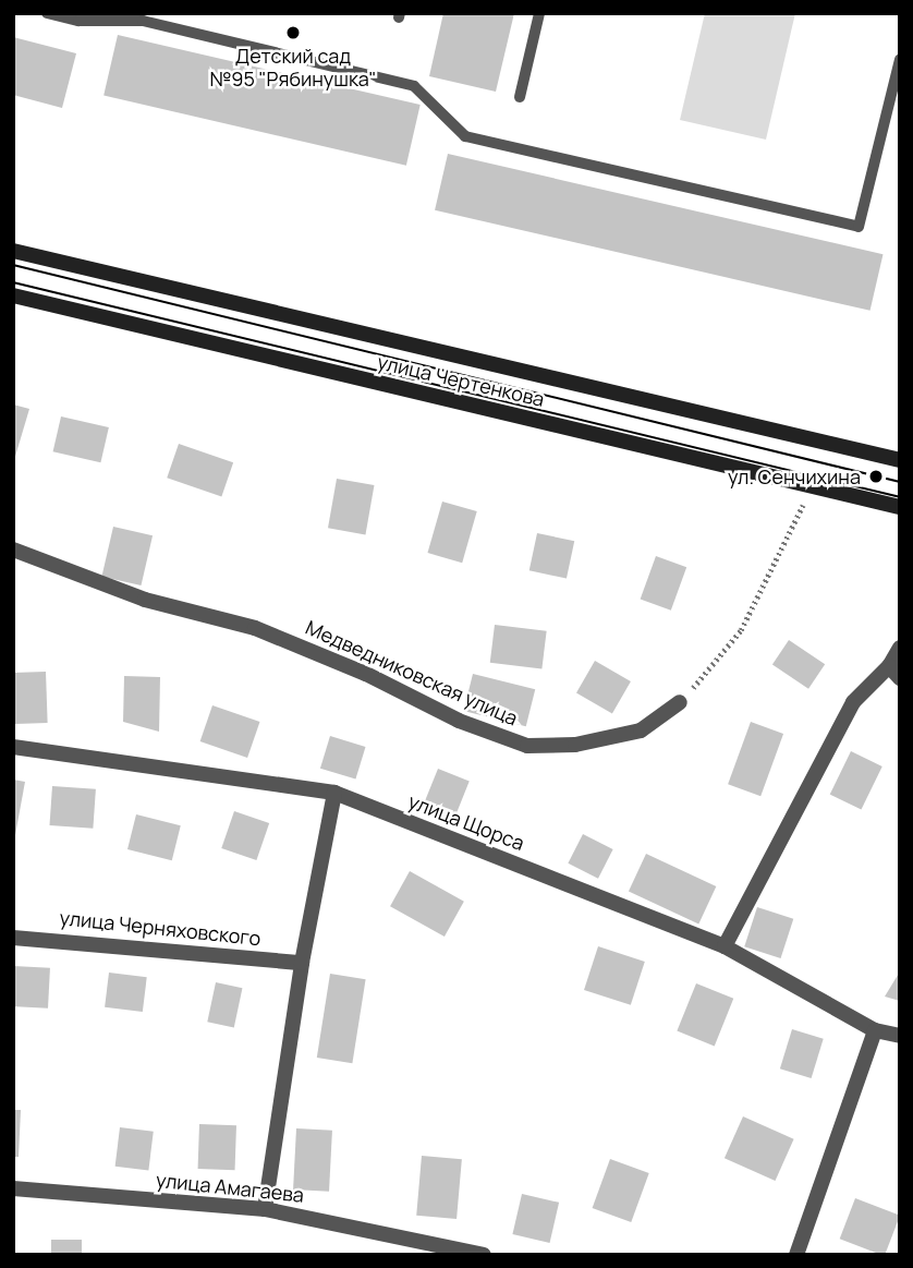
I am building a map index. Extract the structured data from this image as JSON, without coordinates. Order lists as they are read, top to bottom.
{
  "streets": {
    "street": [
      "улица Чертенкова",
      "Медведниковская улица",
      "улица Щорса",
      "улица Черняховского",
      "улица Амагаева"
    ]
  },
  "places": ["Детский сад №95 \"Рябинушка\"", "ул. Сенчихина"]
}
